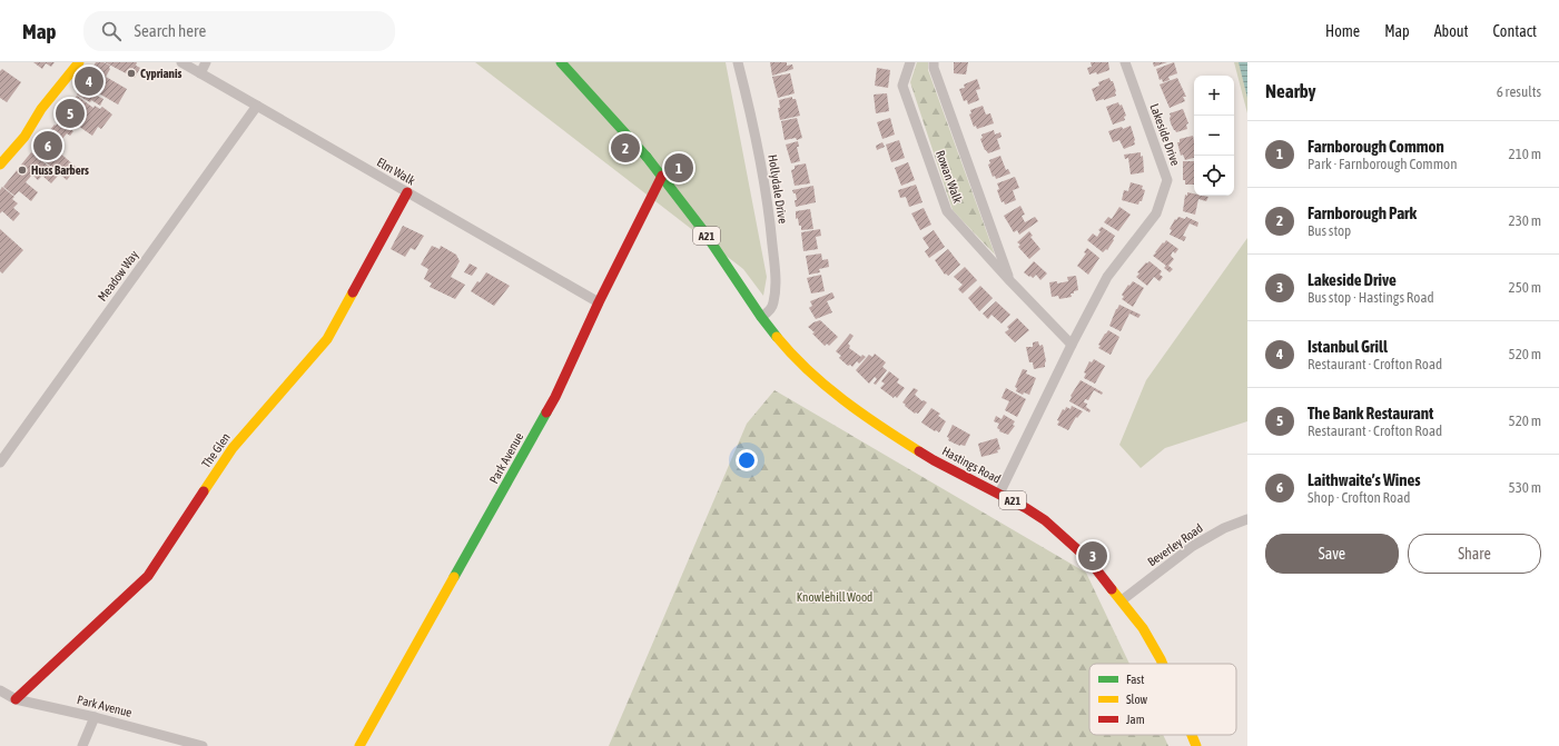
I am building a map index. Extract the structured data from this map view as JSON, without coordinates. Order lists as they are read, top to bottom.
{
  "streets": {
    "main road": [
      "A21",
      "The Glen",
      "Park Avenue",
      "Hastings Road"
    ],
    "street": [
      "Lakeside Drive",
      "Elm Walk",
      "Rowan Walk",
      "Hollydale Drive",
      "Meadow Way",
      "Beverley Road"
    ]
  },
  "crossings": [
    ["Lakeside Drive", "Rowan Walk"],
    ["Lakeside Drive", "Hastings Road"],
    ["Elm Walk", "Meadow Way"],
    ["Elm Walk", "The Glen"],
    ["Elm Walk", "Park Avenue"],
    ["Hollydale Drive", "A21"],
    ["Hollydale Drive", "Hastings Road"],
    ["A21", "Park Avenue"],
    ["A21", "Hastings Road"],
    ["The Glen", "Park Avenue"],
    ["Hastings Road", "Beverley Road"]
  ],
  "parks": ["Knowlehill Wood"],
  "places": ["Cyprianis", "Huss Barbers"],
  "legend": ["Fast", "Slow", "Jam"],
  "page": {
    "header": "Map",
    "search": "Search here",
    "nav": [
      "Home",
      "Map",
      "About",
      "Contact"
    ],
    "heading": ["Nearby", "6 results"],
    "pins": [
      "4",
      "5",
      "6",
      "2",
      "1",
      "3"
    ],
    "map_buttons": ["+", "−"],
    "list": [
      {
        "mark": "1",
        "name": "Farnborough Common",
        "note": "Park · Farnborough Common",
        "value": "210 m"
      },
      {
        "mark": "2",
        "name": "Farnborough Park",
        "note": "Bus stop",
        "value": "230 m"
      },
      {
        "mark": "3",
        "name": "Lakeside Drive",
        "note": "Bus stop · Hastings Road",
        "value": "250 m"
      },
      {
        "mark": "4",
        "name": "Istanbul Grill",
        "note": "Restaurant · Crofton Road",
        "value": "520 m"
      },
      {
        "mark": "5",
        "name": "The Bank Restaurant",
        "note": "Restaurant · Crofton Road",
        "value": "520 m"
      },
      {
        "mark": "6",
        "name": "Laithwaite’s Wines",
        "note": "Shop · Crofton Road",
        "value": "530 m"
      }
    ],
    "buttons": ["Save", "Share"]
  }
}
